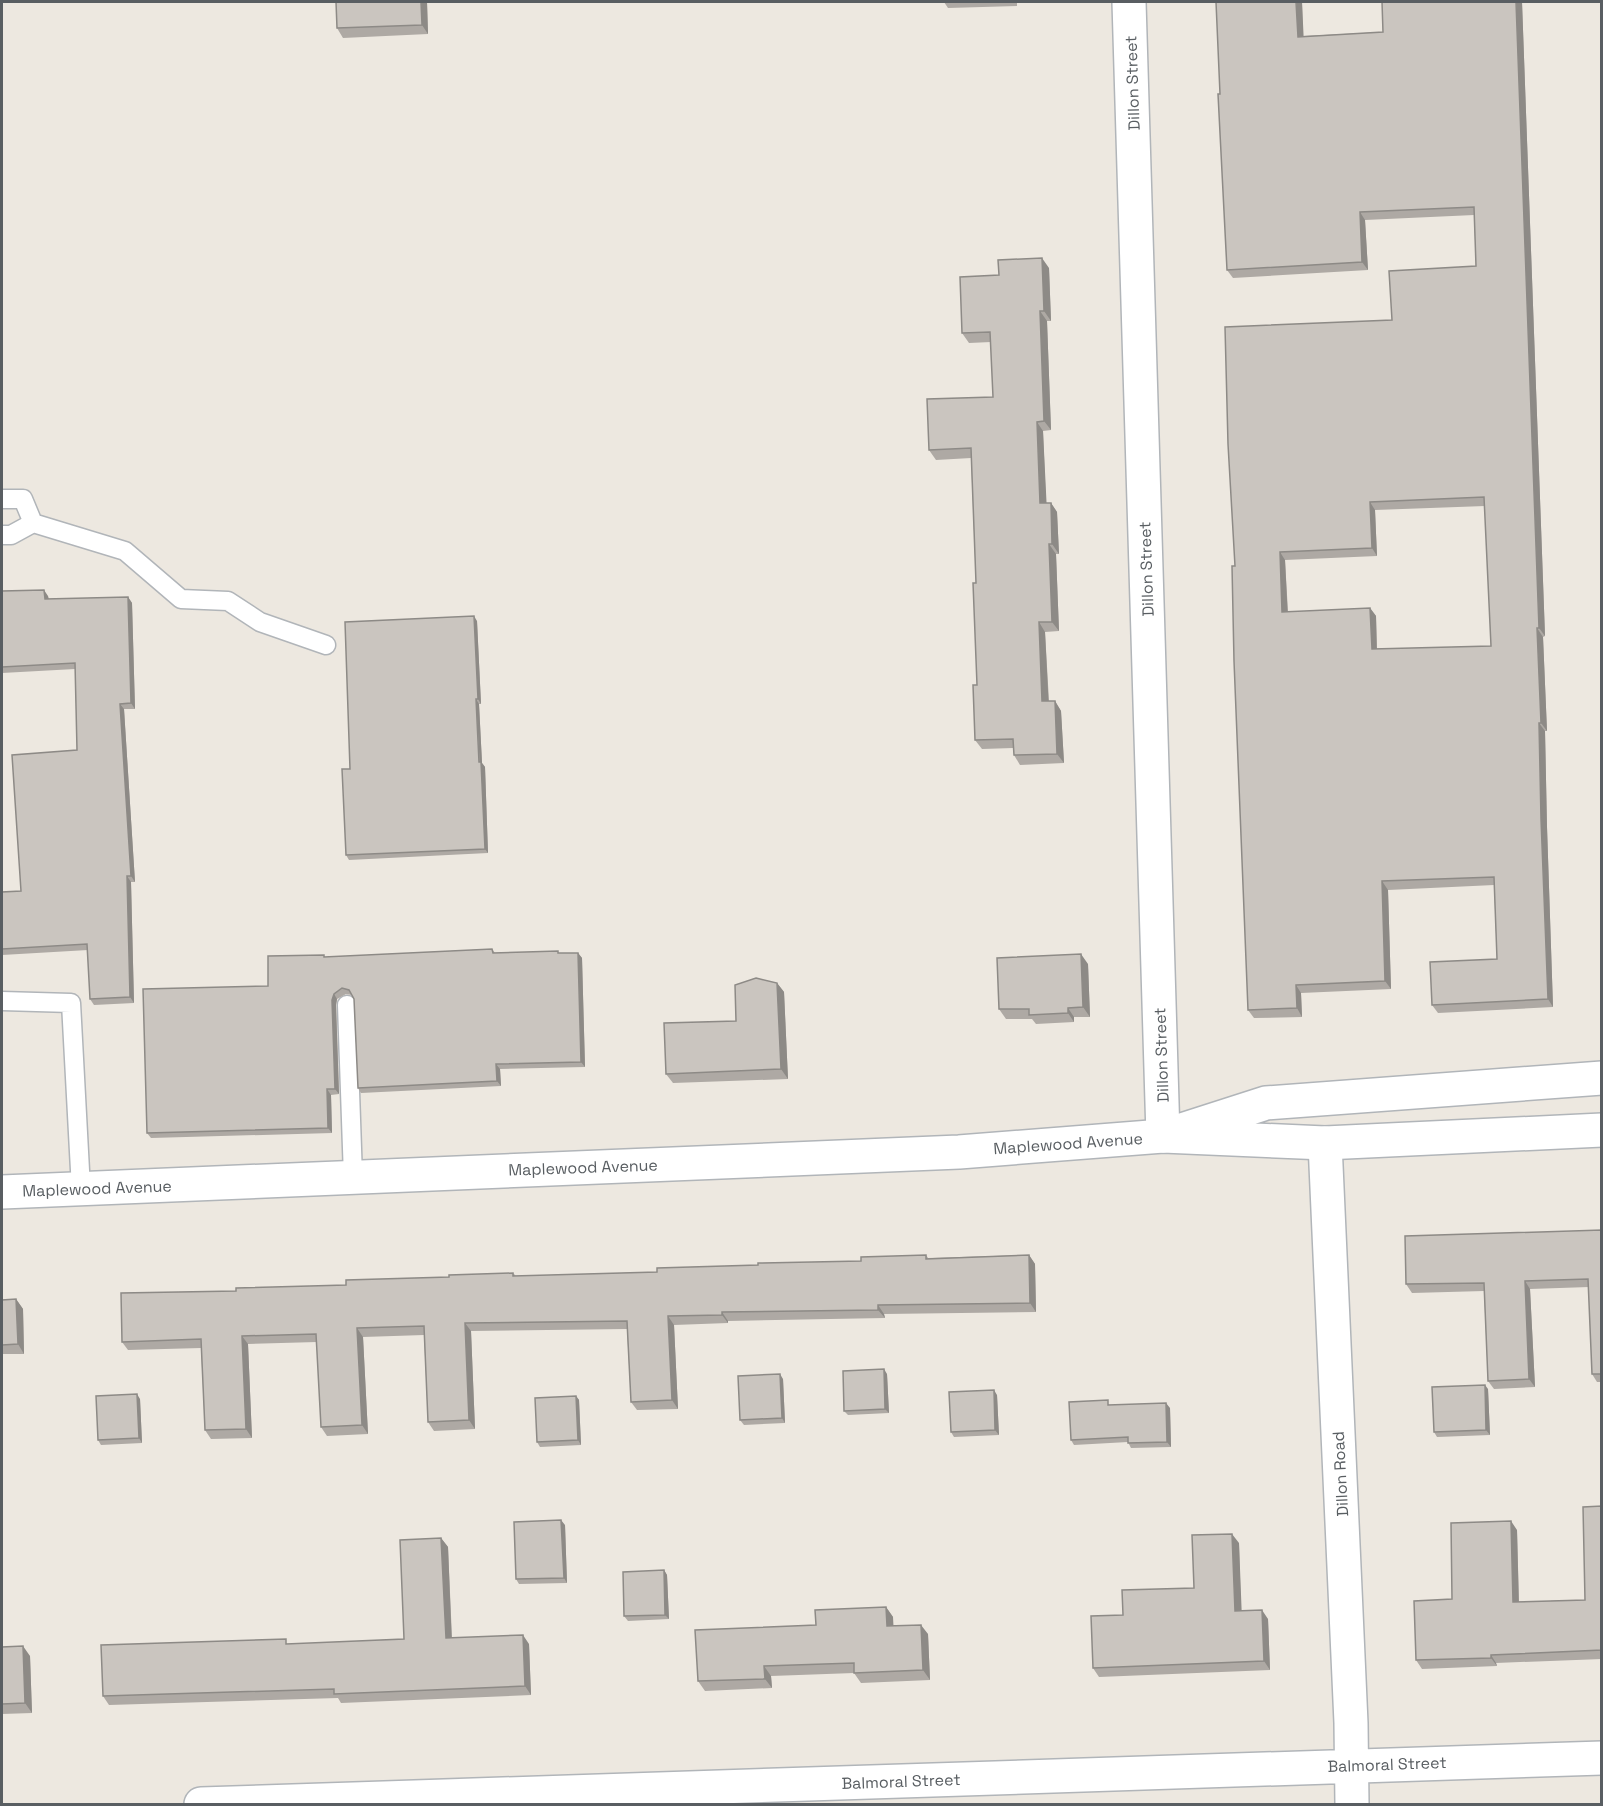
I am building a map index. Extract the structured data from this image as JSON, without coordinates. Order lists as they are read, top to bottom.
{
  "streets": {
    "street": [
      "Dillon Street",
      "Maplewood Avenue",
      "Dillon Road",
      "Balmoral Street"
    ]
  },
  "crossings": [
    ["Dillon Street", "Maplewood Avenue"],
    ["Maplewood Avenue", "Dillon Road"],
    ["Dillon Road", "Balmoral Street"]
  ]
}
